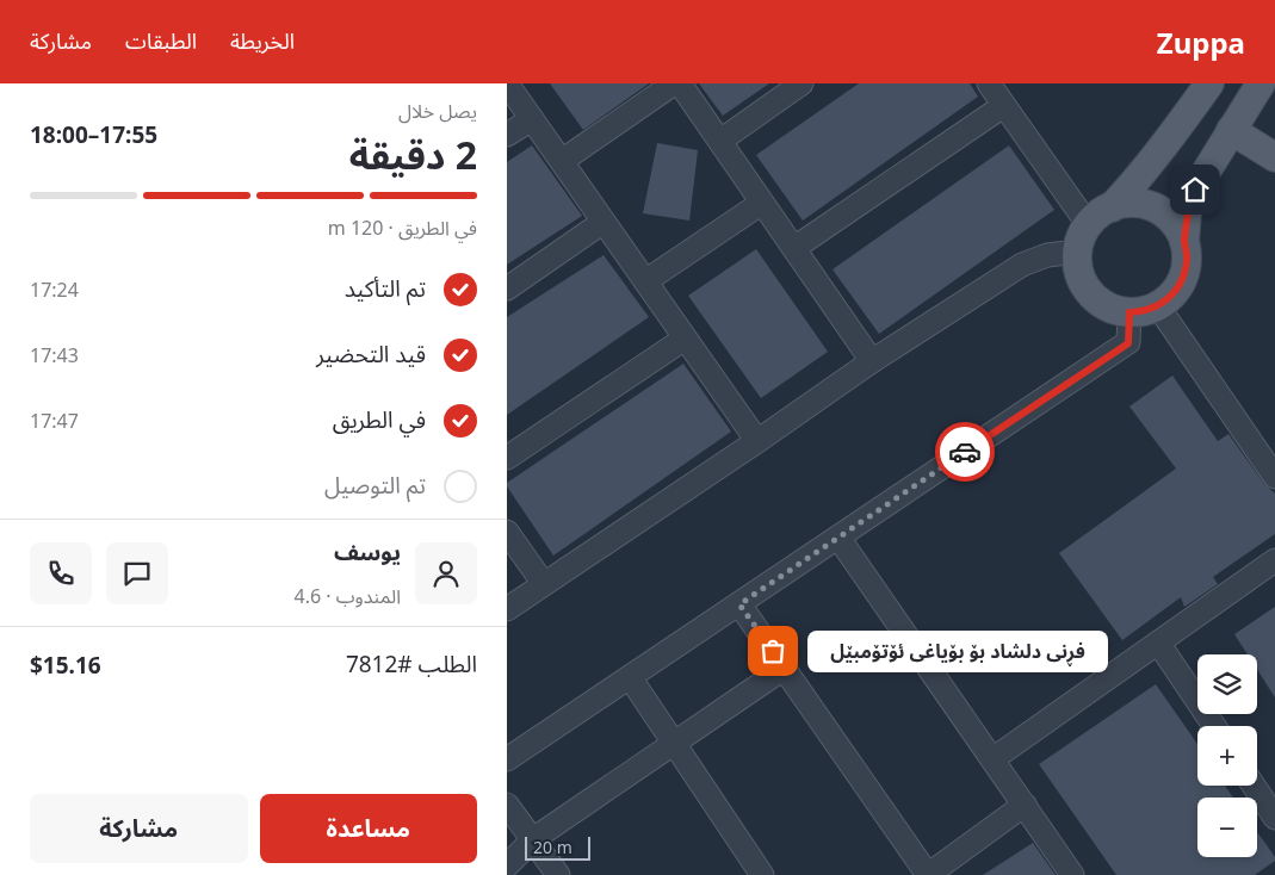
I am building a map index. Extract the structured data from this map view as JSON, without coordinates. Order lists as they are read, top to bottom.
{
  "places": ["فڕنی دلشاد بۆ بۆیاغی ئۆتۆمبێل"],
  "scale_bar": "20 m",
  "page": {
    "header": "Zuppa",
    "nav": ["الخريطة", "الطبقات", "مشاركة"],
    "heading": ["2 دقيقة", "يصل خلال", "17:55–18:00"],
    "panel": [
      "يوسف",
      "المندوب · 4.6",
      "الطلب #7812",
      "$15.16"
    ],
    "bar": "في الطريق · 120 m",
    "list": [
      ["تم التأكيد", "17:24"],
      ["قيد التحضير", "17:43"],
      ["في الطريق", "17:47"],
      "تم التوصيل"
    ],
    "bubble": "فڕنی دلشاد بۆ بۆیاغی ئۆتۆمبێل",
    "map_buttons": ["+", "−"],
    "buttons": ["مساعدة", "مشاركة"],
    "scale": "20 m"
  }
}
